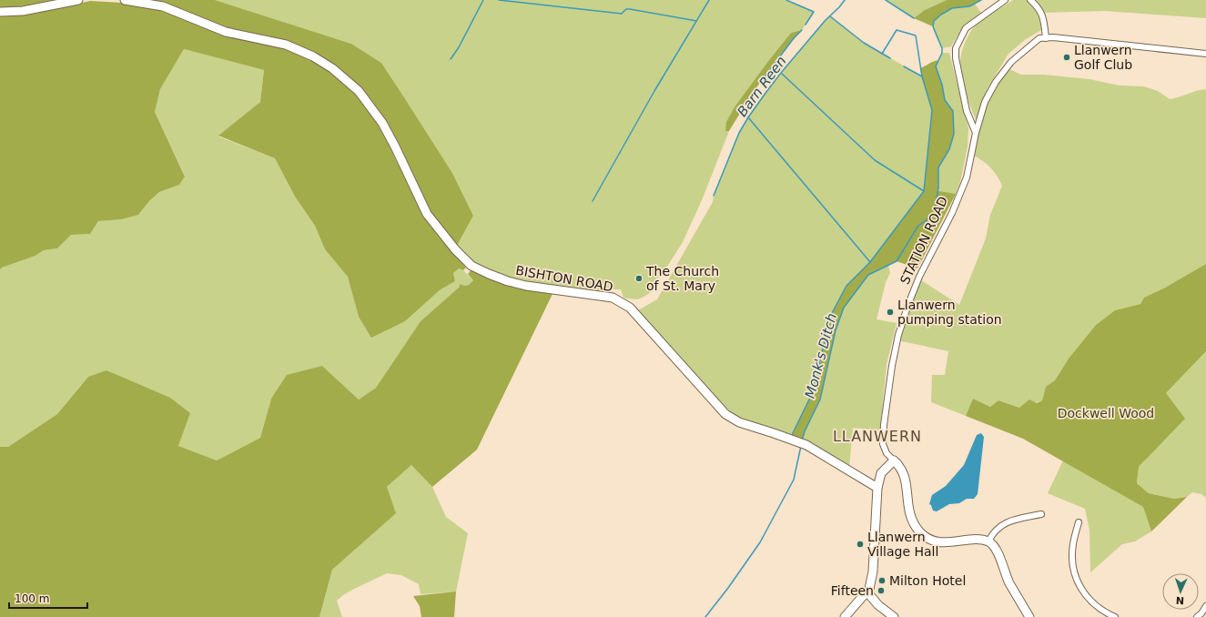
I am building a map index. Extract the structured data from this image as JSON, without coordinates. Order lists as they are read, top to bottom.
{
  "streets": {
    "street": ["STATION ROAD", "BISHTON ROAD"]
  },
  "districts": ["LLANWERN"],
  "water": ["Barn Reen", "Monk's Ditch"],
  "parks": ["Dockwell Wood"],
  "places": [
    "Llanwern Golf Club",
    "The Church of St. Mary",
    "Llanwern pumping station",
    "Llanwern Village Hall",
    "Milton Hotel",
    "Fifteen"
  ],
  "scale_bar": "100 m",
  "north": "bottom"
}
